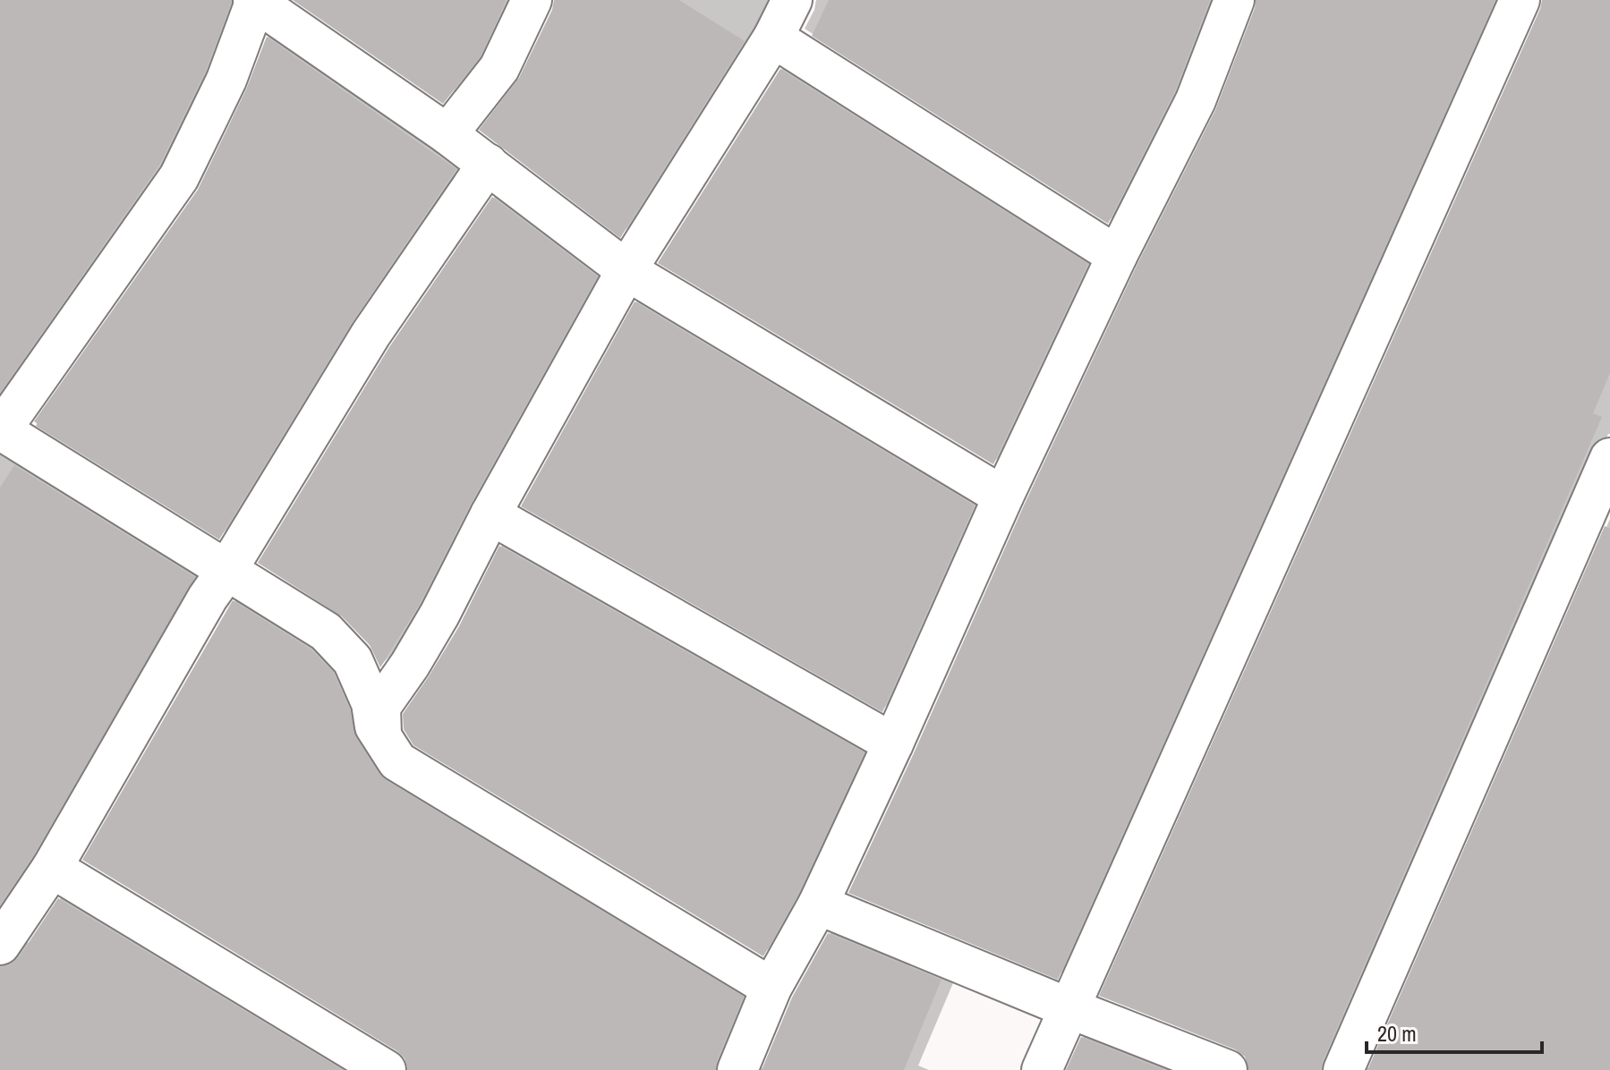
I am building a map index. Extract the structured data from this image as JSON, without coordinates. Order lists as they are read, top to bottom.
{
  "scale_bar": "20 m"
}
